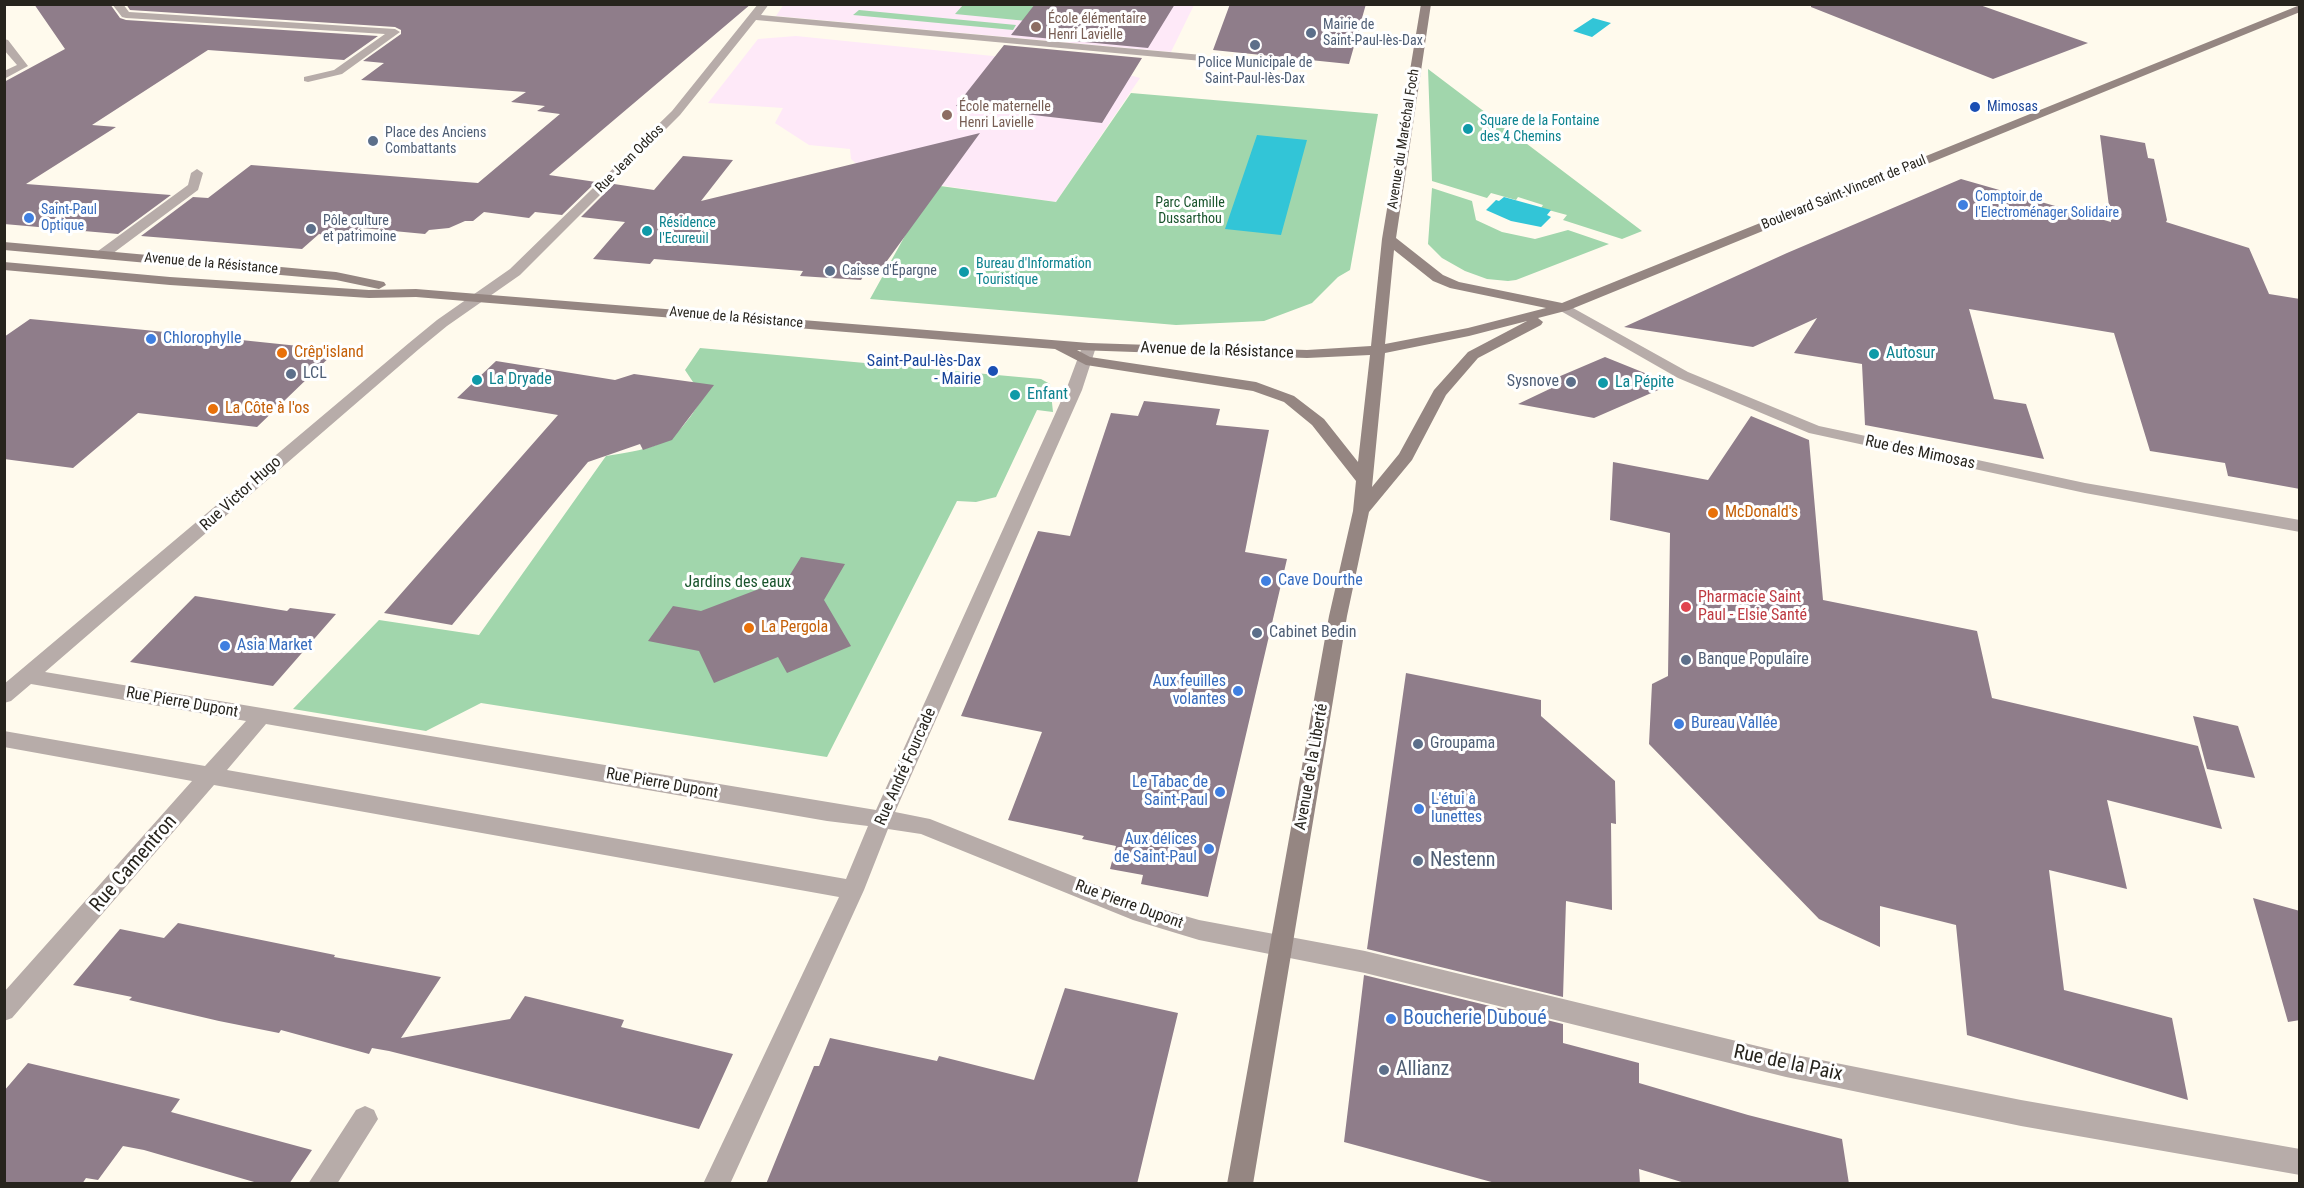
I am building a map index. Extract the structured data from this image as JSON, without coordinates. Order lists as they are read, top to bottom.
{
  "streets": {
    "main road": [
      "Avenue du Maréchal Foch",
      "Boulevard Saint-Vincent de Paul",
      "Avenue de la Résistance",
      "Avenue de la Liberté"
    ],
    "street": [
      "Rue Jean Oddos",
      "Rue des Mimosas",
      "Rue Victor Hugo",
      "Rue Pierre Dupont",
      "Rue André Fourcade",
      "Rue Camentron",
      "Rue de la Paix"
    ]
  },
  "crossings": [
    ["Avenue du Maréchal Foch", "Boulevard Saint-Vincent de Paul"],
    ["Avenue du Maréchal Foch", "Avenue de la Résistance"],
    ["Avenue du Maréchal Foch", "Avenue de la Liberté"],
    ["Rue Jean Oddos", "Avenue de la Résistance"],
    ["Rue Jean Oddos", "Rue Victor Hugo"],
    ["Boulevard Saint-Vincent de Paul", "Avenue de la Résistance"],
    ["Boulevard Saint-Vincent de Paul", "Rue des Mimosas"],
    ["Boulevard Saint-Vincent de Paul", "Avenue de la Liberté"],
    ["Avenue de la Résistance", "Rue Victor Hugo"],
    ["Avenue de la Résistance", "Rue André Fourcade"],
    ["Avenue de la Résistance", "Avenue de la Liberté"],
    ["Rue Victor Hugo", "Rue Pierre Dupont"],
    ["Rue Pierre Dupont", "Rue André Fourcade"],
    ["Rue Pierre Dupont", "Avenue de la Liberté"],
    ["Rue Pierre Dupont", "Rue Camentron"],
    ["Rue Pierre Dupont", "Rue de la Paix"],
    ["Avenue de la Liberté", "Rue de la Paix"]
  ],
  "parks": ["Parc Camille Dussarthou", "Jardins des eaux"],
  "places": [
    "École élémentaire Henri Lavielle",
    "Mairie de Saint-Paul-lès-Dax",
    "Police Municipale de Saint-Paul-lès-Dax",
    "Mimosas",
    "École maternelle Henri Lavielle",
    "Square de la Fontaine des 4 Chemins",
    "Place des Anciens Combattants",
    "Comptoir de l'Electroménager Solidaire",
    "Saint-Paul Optique",
    "Pôle culture et patrimoine",
    "Résidence l'Ecureuil",
    "Caisse d'Épargne",
    "Bureau d'Information Touristique",
    "Chlorophylle",
    "Crêp'island",
    "Autosur",
    "Saint-Paul-lès-Dax - Mairie",
    "LCL",
    "La Dryade",
    "Sysnove",
    "La Pépite",
    "Enfant",
    "La Côte à l'os",
    "McDonald's",
    "Cave Dourthe",
    "Pharmacie Saint Paul - Elsie Santé",
    "La Pergola",
    "Cabinet Bedin",
    "Asia Market",
    "Banque Populaire",
    "Aux feuilles volantes",
    "Bureau Vallée",
    "Groupama",
    "Le Tabac de Saint-Paul",
    "L'étui à lunettes",
    "Aux délices de Saint-Paul",
    "Nestenn",
    "Boucherie Duboué",
    "Allianz"
  ]
}
